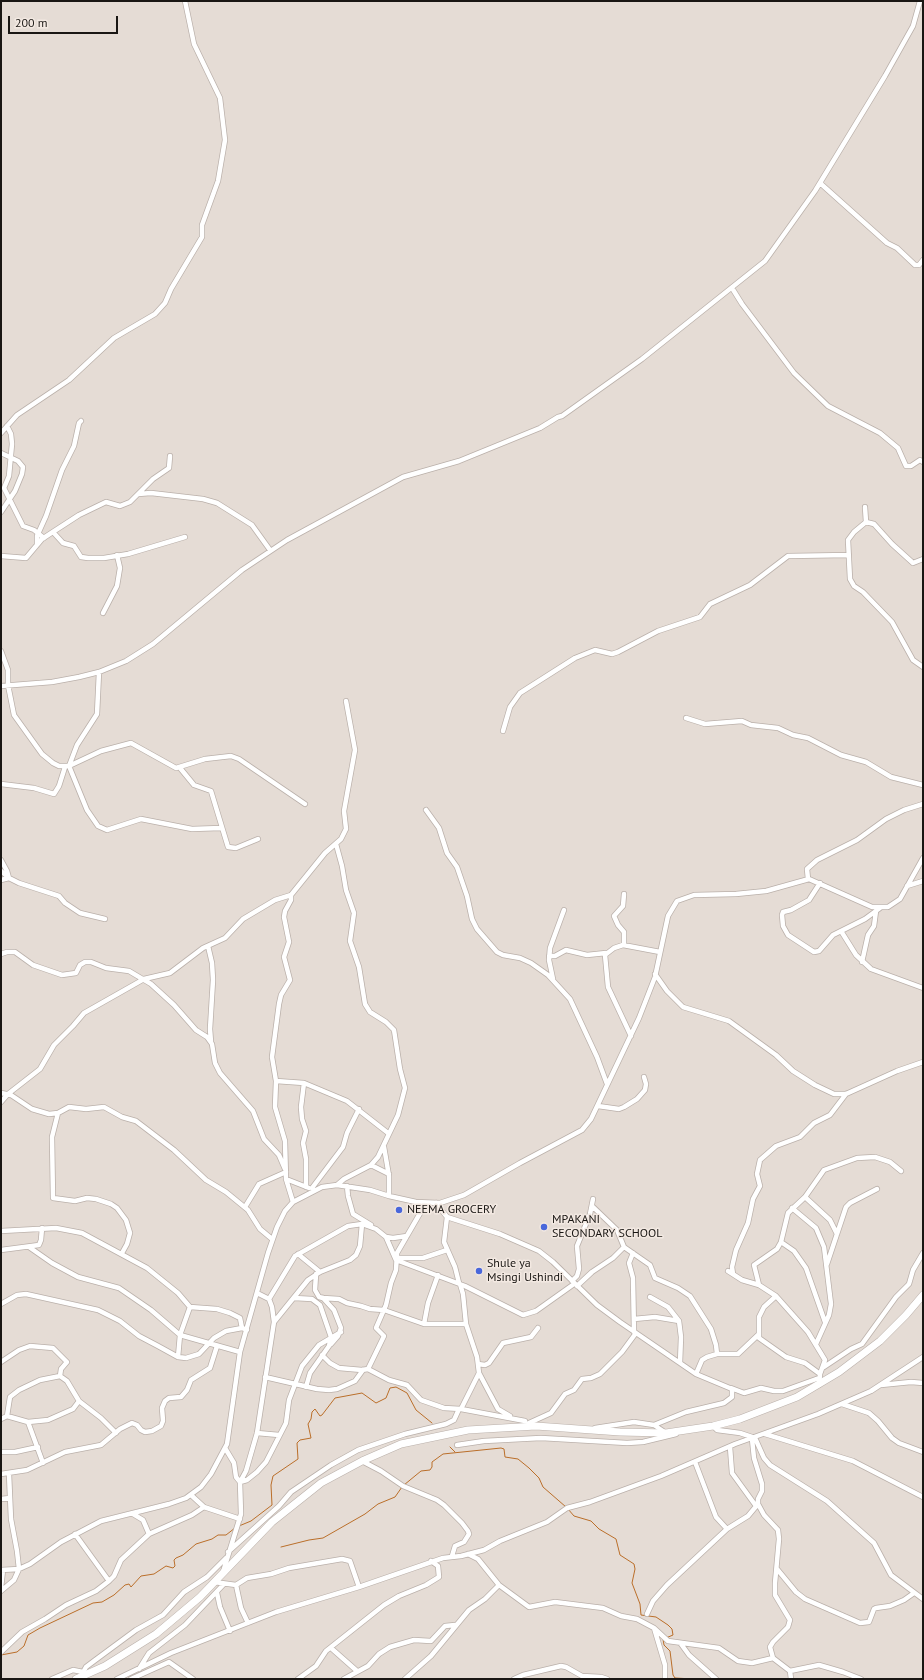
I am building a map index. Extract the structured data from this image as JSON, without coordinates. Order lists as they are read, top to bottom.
{
  "places": ["NEEMA GROCERY", "MPAKANI SECONDARY SCHOOL", "Shule ya Msingi Ushindi"],
  "scale_bar": "200 m"
}
